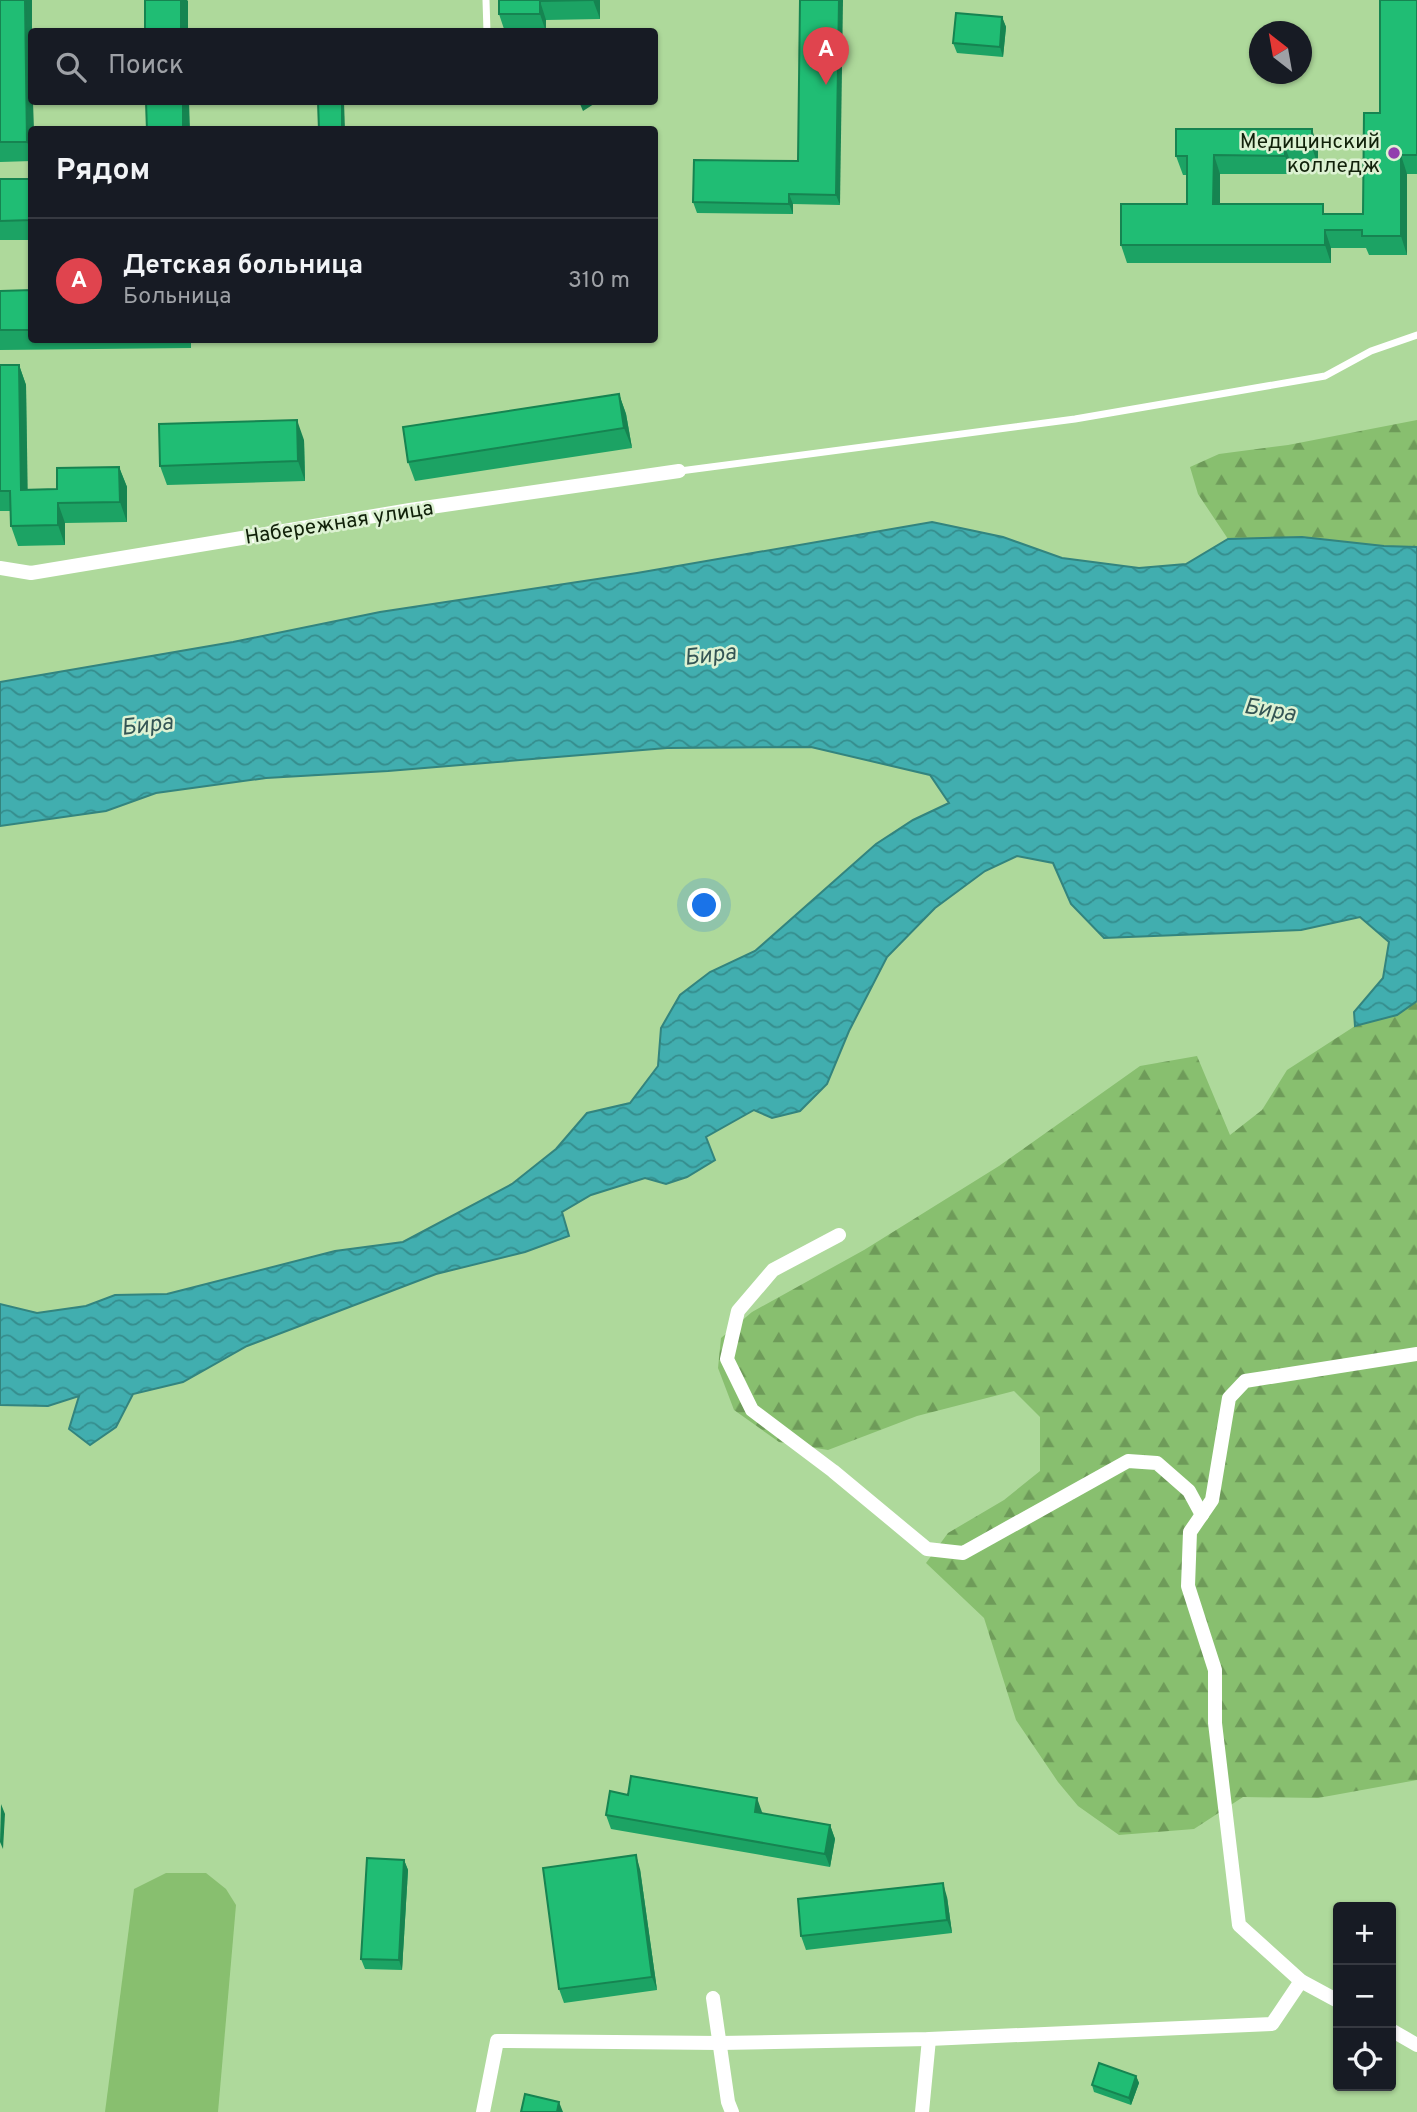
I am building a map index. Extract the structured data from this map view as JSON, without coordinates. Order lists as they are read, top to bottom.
{
  "streets": {
    "street": ["Набережная улица"]
  },
  "water": ["Бира"],
  "places": ["Медицинский колледж"],
  "north": "top left",
  "page": {
    "pins": "A",
    "search": "Поиск",
    "heading": "Рядом",
    "list": [
      {
        "mark": "A",
        "name": "Детская больница",
        "note": "Больница",
        "value": "310 m"
      }
    ],
    "map_buttons": ["+", "−"]
  }
}
